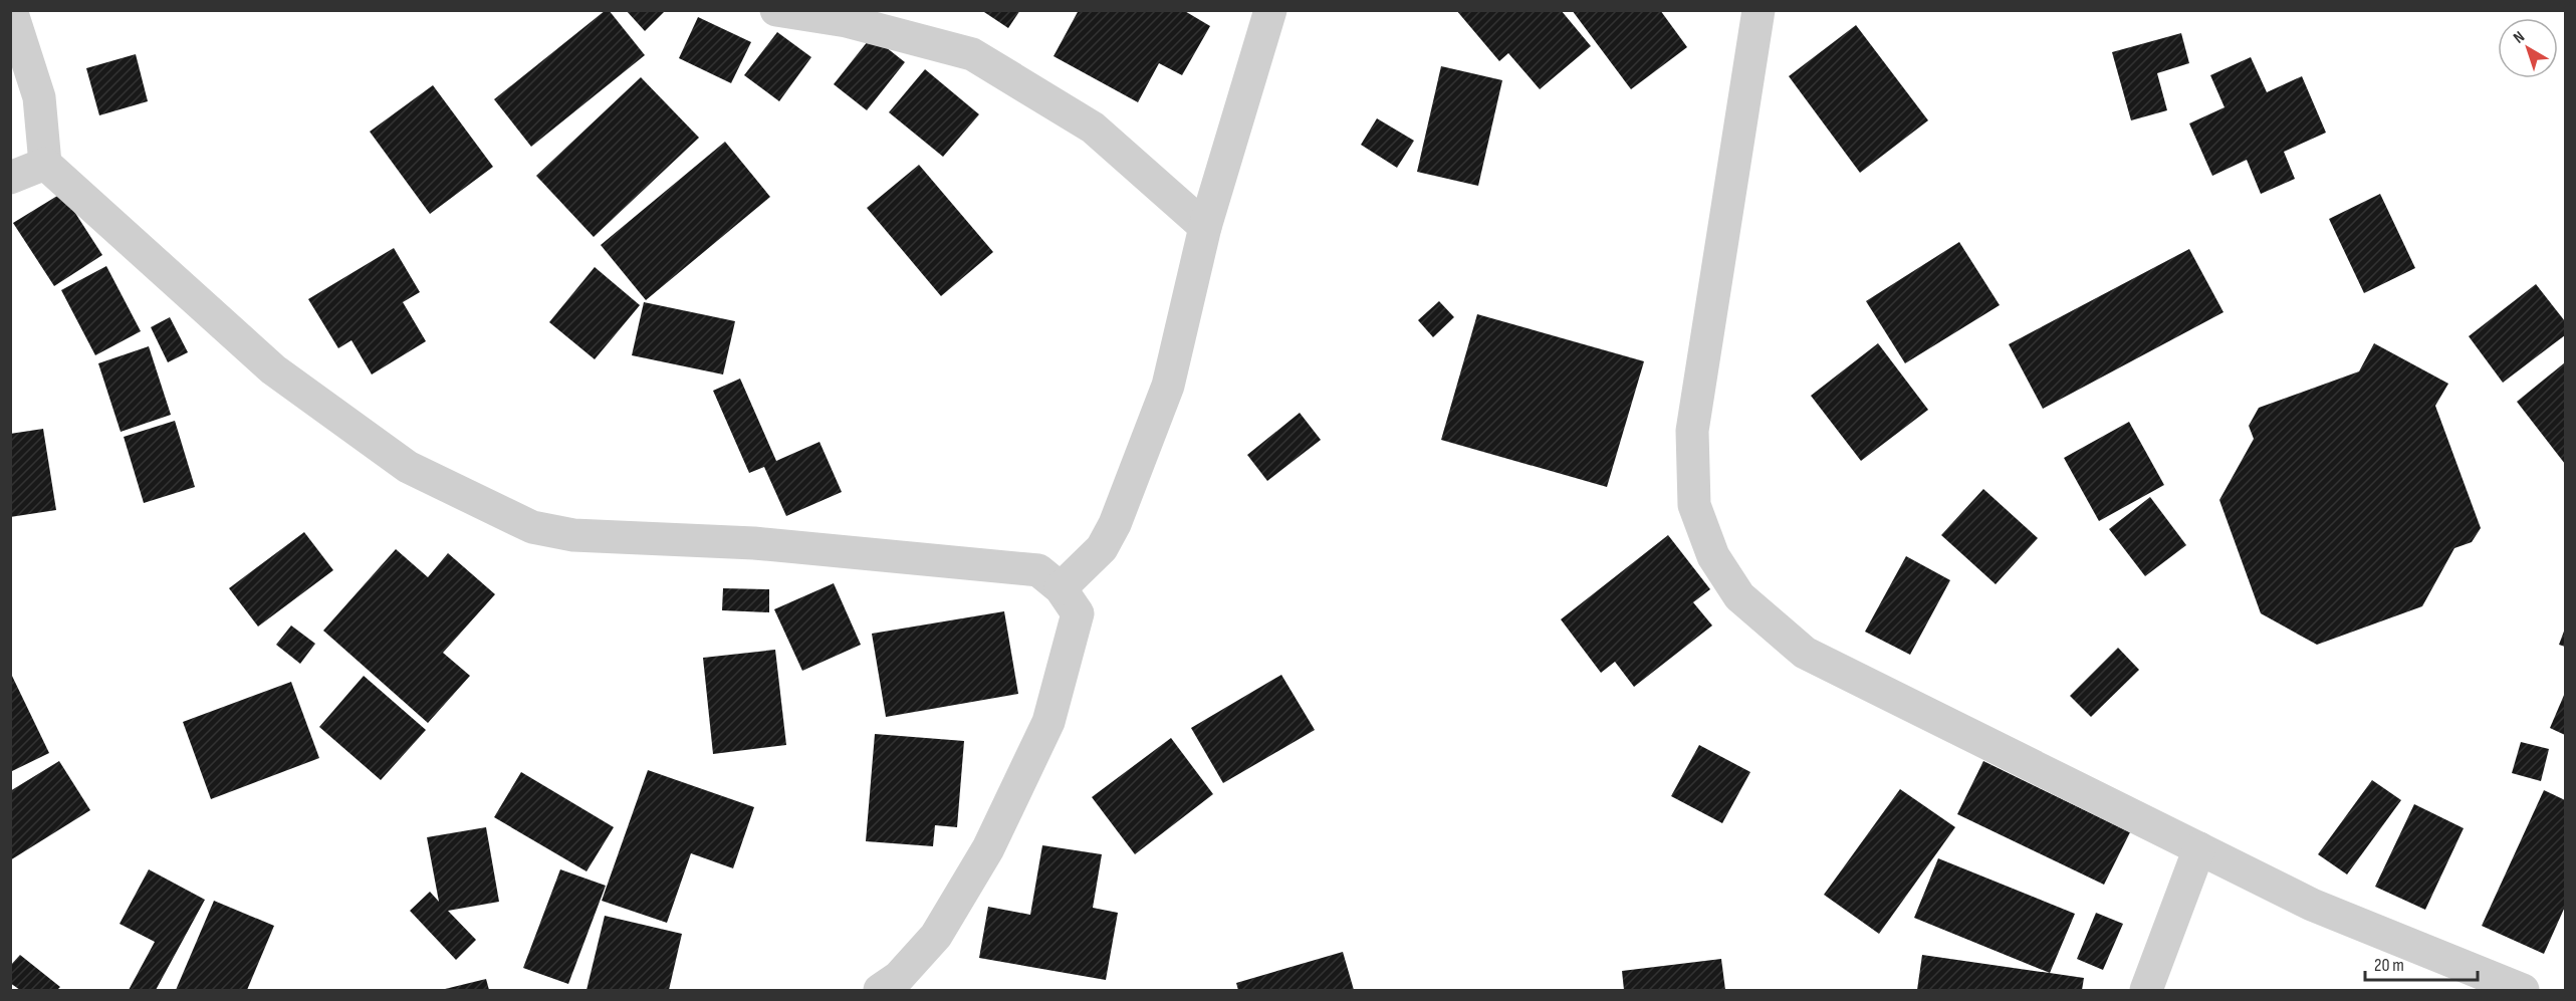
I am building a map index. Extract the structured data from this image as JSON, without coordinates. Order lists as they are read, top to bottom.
{
  "scale_bar": "20 m",
  "north": "top left"
}
